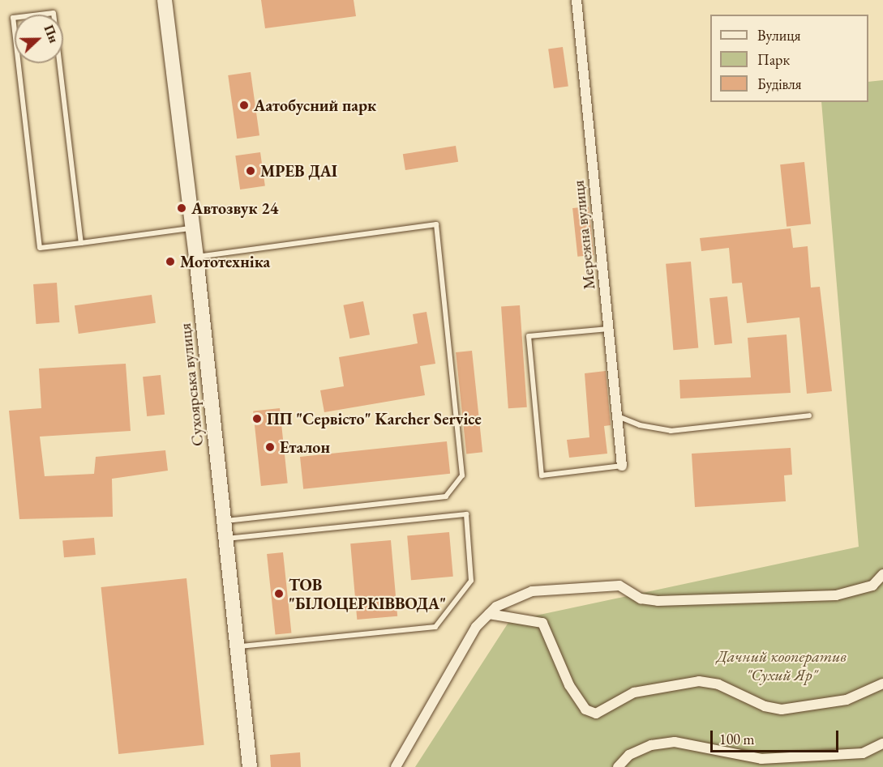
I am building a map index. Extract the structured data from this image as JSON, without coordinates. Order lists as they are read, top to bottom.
{
  "streets": {
    "street": ["Мережна вулиця", "Сухоярська вулиця"]
  },
  "parks": ["Дачний кооператив \"Сухий Яр\""],
  "places": [
    "Аатобусний парк",
    "МРЕВ ДАІ",
    "Автозвук 24",
    "Мототехніка",
    "ПП \"Сервісто\" Karcher Service",
    "Еталон",
    "ТОВ \"БІЛОЦЕРКІВВОДА\""
  ],
  "legend": ["Вулиця", "Парк", "Будівля"],
  "scale_bar": "100 m",
  "north": "right"
}
